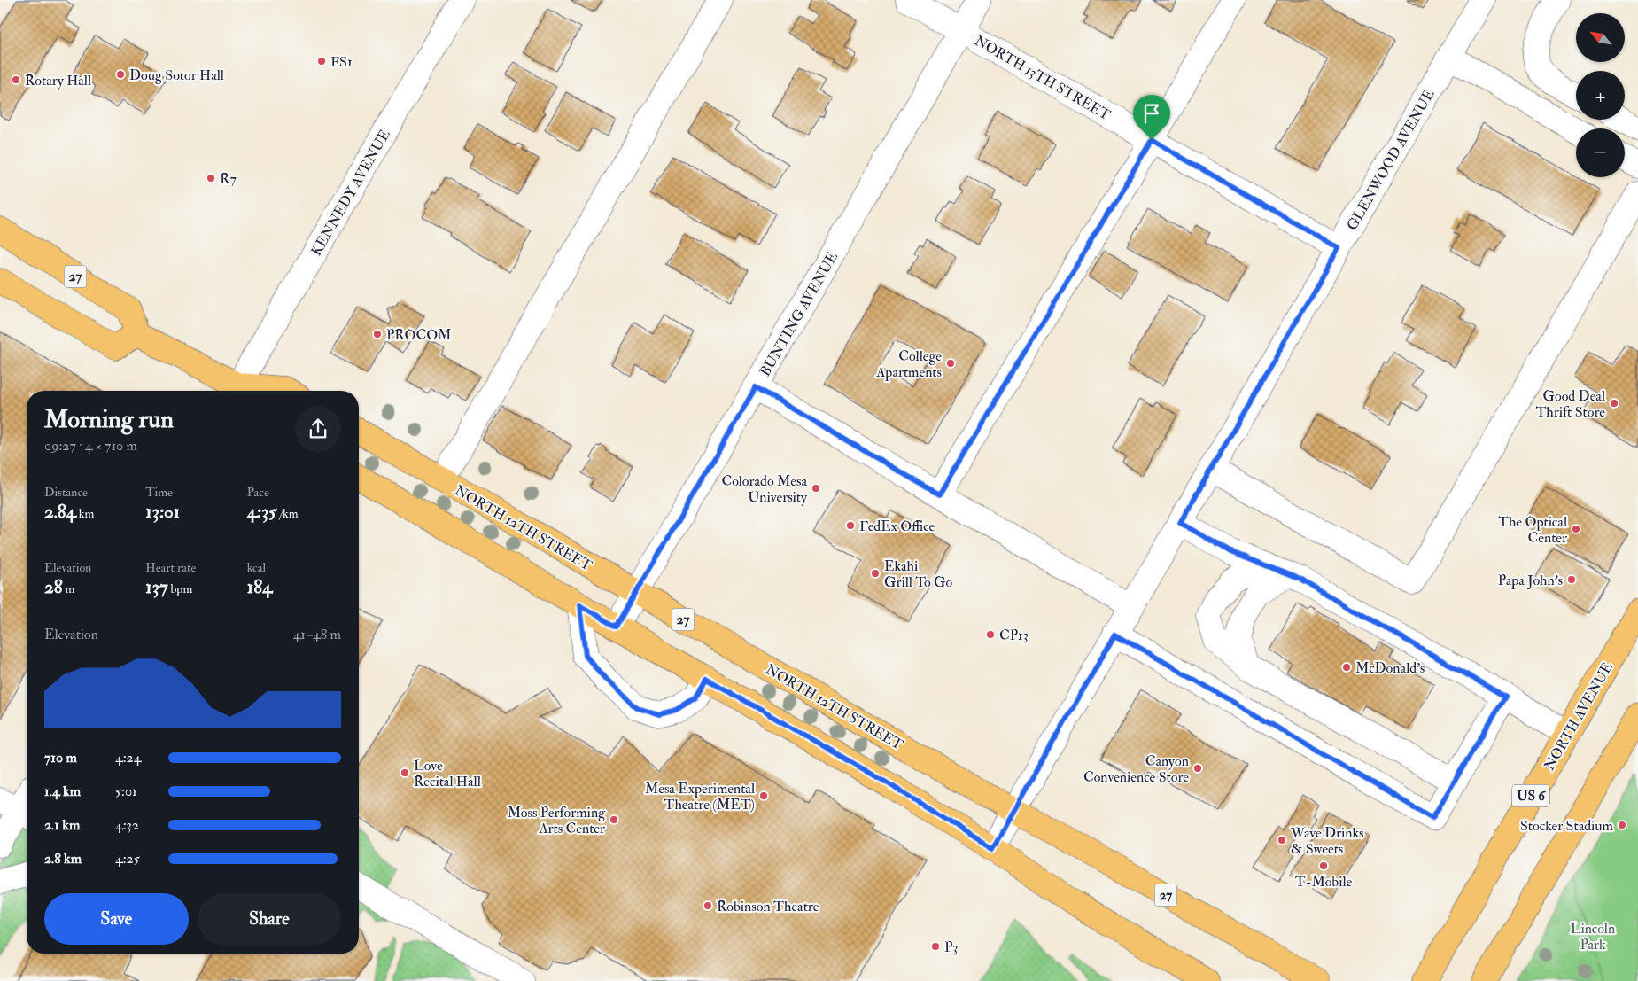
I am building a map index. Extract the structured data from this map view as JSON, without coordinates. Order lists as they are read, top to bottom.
{
  "streets": {
    "main road": [
      "27",
      "NORTH 12TH STREET",
      "NORTH AVENUE",
      "US 6"
    ],
    "street": [
      "NORTH 13TH STREET",
      "GLENWOOD AVENUE",
      "KENNEDY AVENUE",
      "BUNTING AVENUE"
    ]
  },
  "crossings": [
    ["NORTH 13TH STREET", "GLENWOOD AVENUE"],
    ["NORTH 13TH STREET", "BUNTING AVENUE"],
    ["GLENWOOD AVENUE", "NORTH 12TH STREET"],
    ["BUNTING AVENUE", "NORTH 12TH STREET"]
  ],
  "parks": ["Lincoln Park"],
  "places": [
    "FS1",
    "Doug Sotor Hall",
    "Rotary Hall",
    "R7",
    "PROCOM",
    "College Apartments",
    "Good Deal Thrift Store",
    "Colorado Mesa University",
    "FedEx Office",
    "The Optical Center",
    "Ekahi Grill To Go",
    "Papa John's",
    "CP13",
    "McDonald's",
    "Canyon Convenience Store",
    "Love Recital Hall",
    "Mesa Experimental Theatre (MET)",
    "Moss Performing Arts Center",
    "Stocker Stadium",
    "Wave Drinks & Sweets",
    "T-Mobile",
    "Robinson Theatre",
    "P3"
  ],
  "north": "top left",
  "page": {
    "map_buttons": ["+", "−"],
    "heading": ["Morning run", "09:27 · 4 × 710 m"],
    "stats": [
      ["Distance", "2.84 km"],
      ["Time", "13:01"],
      ["Pace", "4:35 /km"],
      ["Elevation", "28 m"],
      ["Heart rate", "137 bpm"],
      ["kcal", "184"]
    ],
    "chart": ["Elevation", "41–48 m"],
    "list": [
      {
        "name": "710 m",
        "note": "4:24"
      },
      {
        "name": "1.4 km",
        "note": "5:01"
      },
      {
        "name": "2.1 km",
        "note": "4:32"
      },
      {
        "name": "2.8 km",
        "note": "4:25"
      }
    ],
    "buttons": ["Save", "Share"]
  }
}
